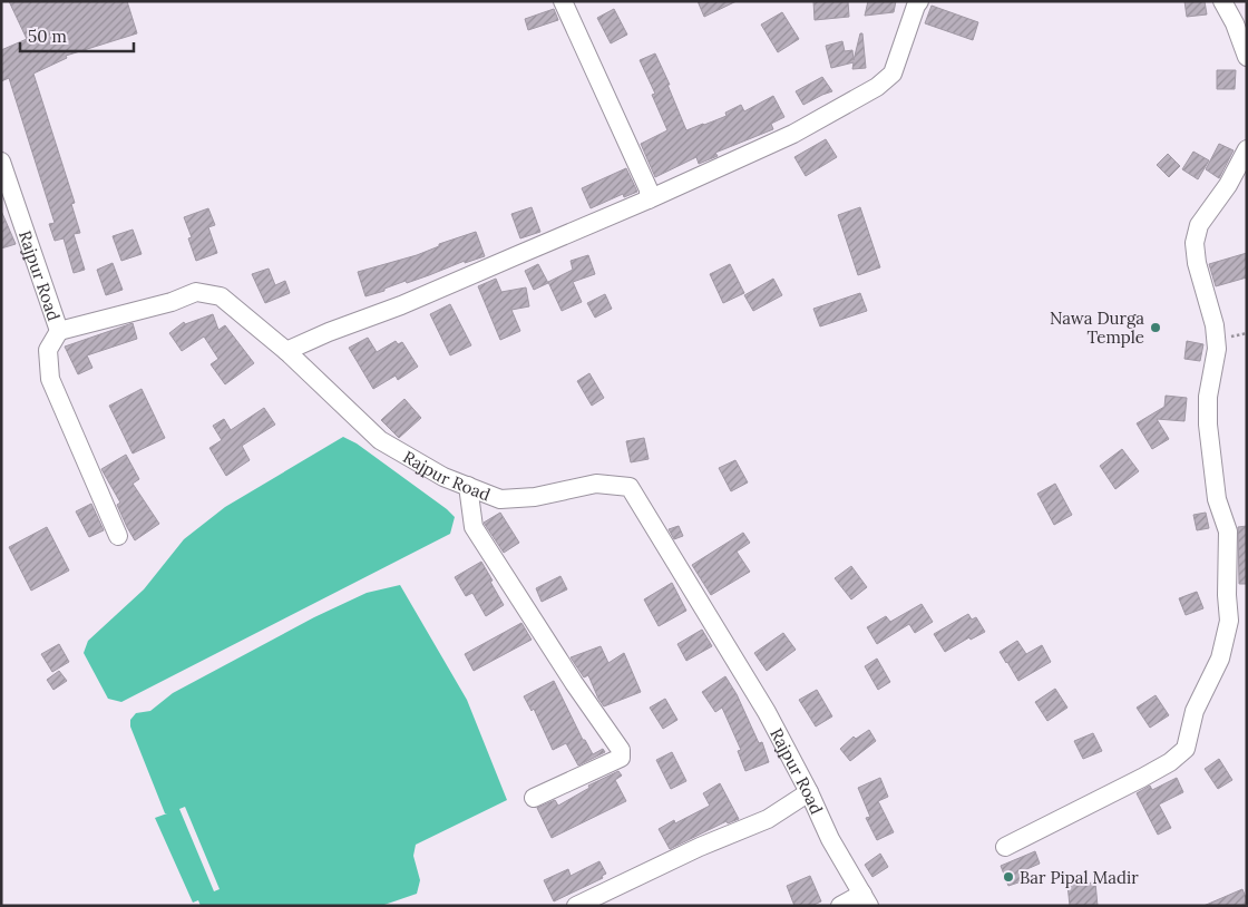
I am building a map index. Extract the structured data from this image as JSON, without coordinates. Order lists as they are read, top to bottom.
{
  "streets": {
    "street": ["Rajpur Road"]
  },
  "places": ["Nawa Durga Temple", "Bar Pipal Madir"],
  "scale_bar": "50 m"
}
